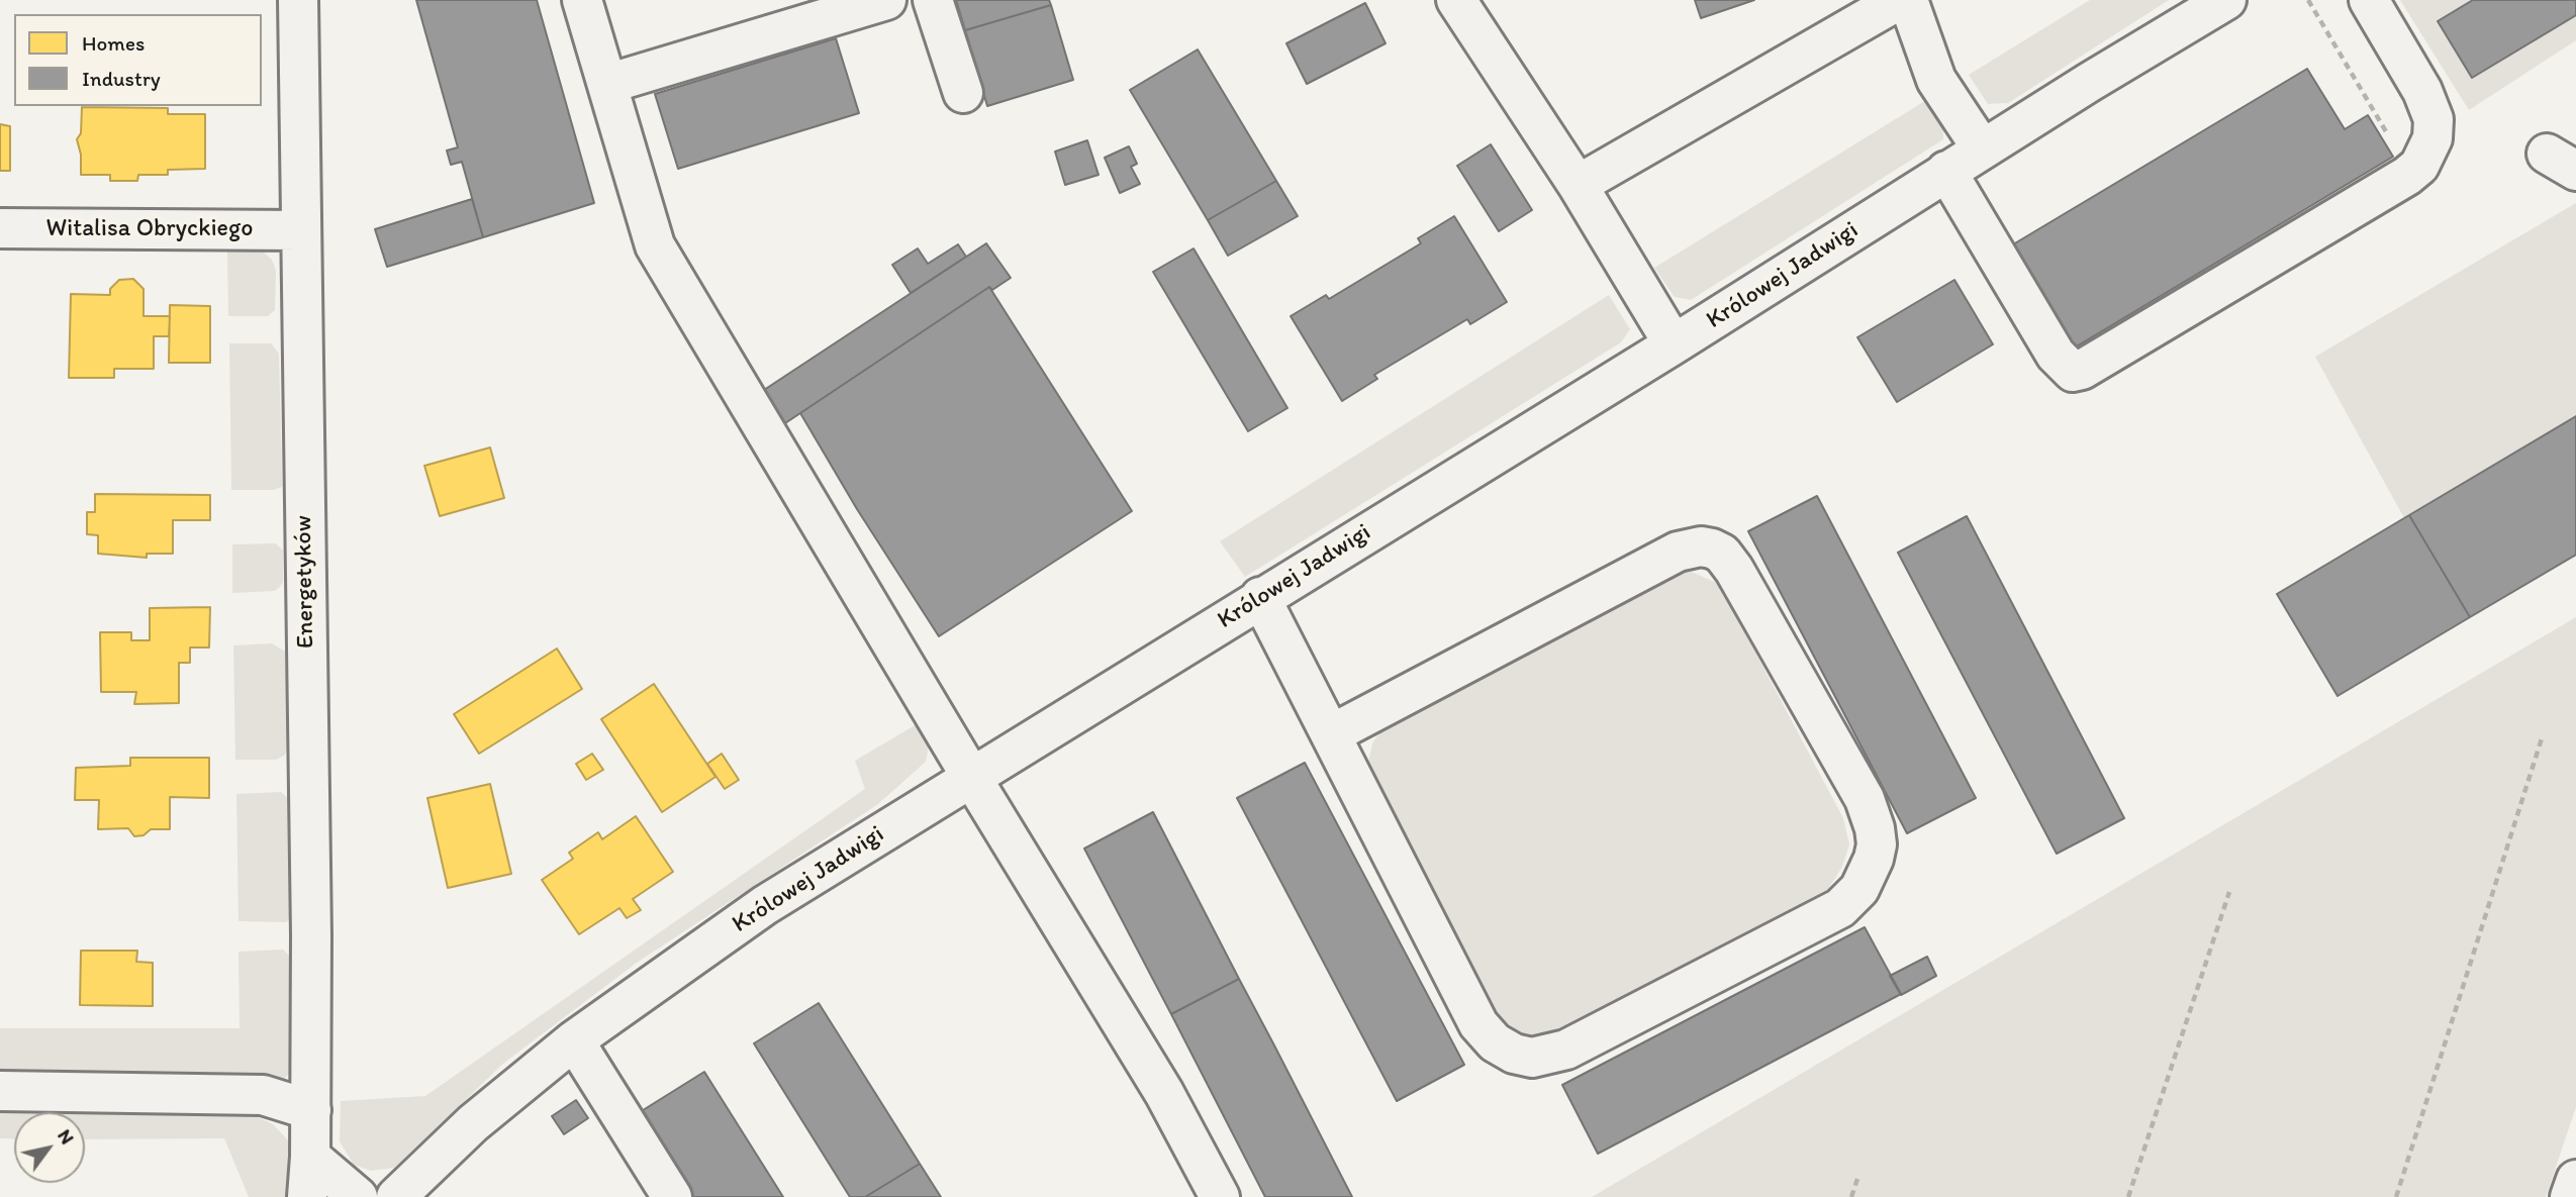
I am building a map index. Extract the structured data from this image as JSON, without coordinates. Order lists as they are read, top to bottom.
{
  "streets": {
    "street": ["Witalisa Obryckiego", "Królowej Jadwigi", "Energetyków"]
  },
  "crossings": [
    ["Witalisa Obryckiego", "Energetyków"]
  ],
  "legend": ["Homes", "Industry"],
  "north": "top right"
}
